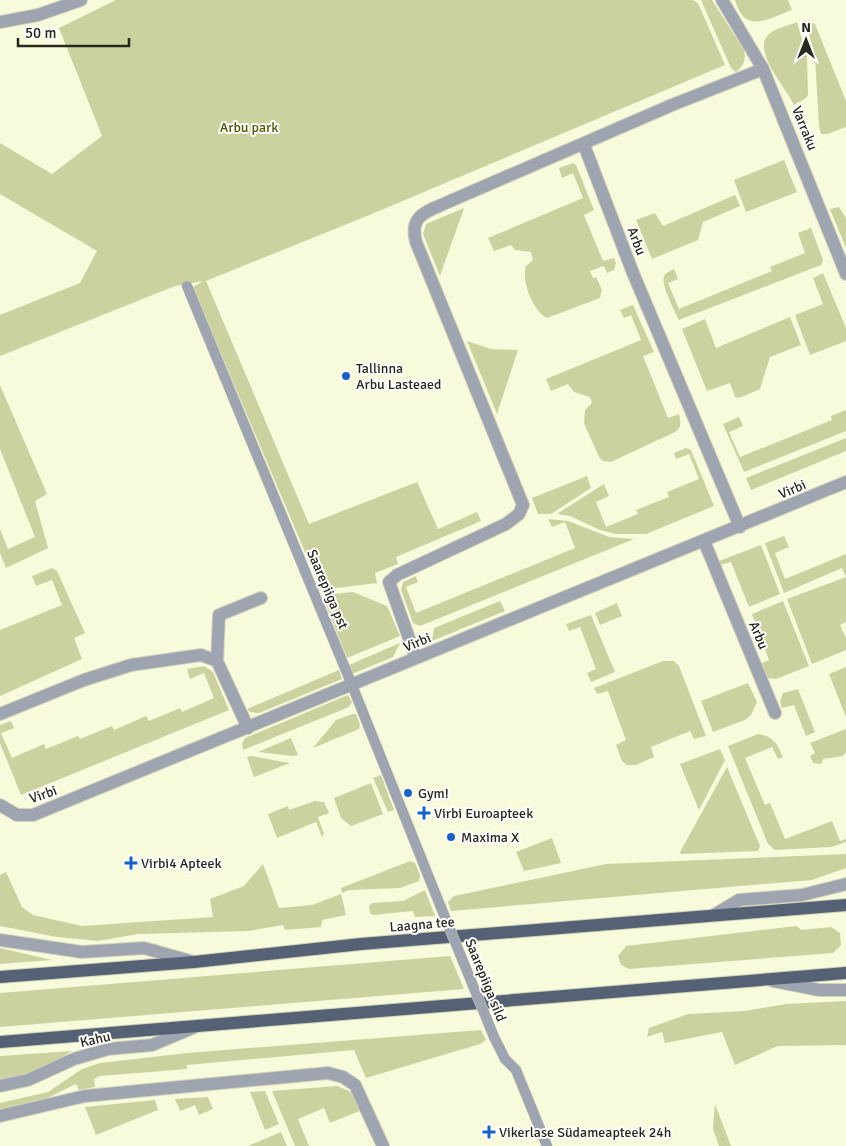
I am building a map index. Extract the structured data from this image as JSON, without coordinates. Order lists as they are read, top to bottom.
{
  "streets": {
    "main road": ["Laagna tee"],
    "street": [
      "Varraku",
      "Arbu",
      "Virbi",
      "Saarepiiga pst",
      "Saarepiiga sild",
      "Kahu"
    ]
  },
  "crossings": [
    ["Arbu", "Virbi"],
    ["Virbi", "Saarepiiga pst"],
    ["Saarepiiga pst", "Saarepiiga sild"]
  ],
  "parks": ["Arbu park"],
  "places": {
    "other": ["Tallinna Arbu Lasteaed", "Gym!", "Maxima X"],
    "health": ["Virbi Euroapteek", "Virbi4 Apteek", "Vikerlase Südameapteek 24h"]
  },
  "scale_bar": "50 m",
  "north": "top"
}
